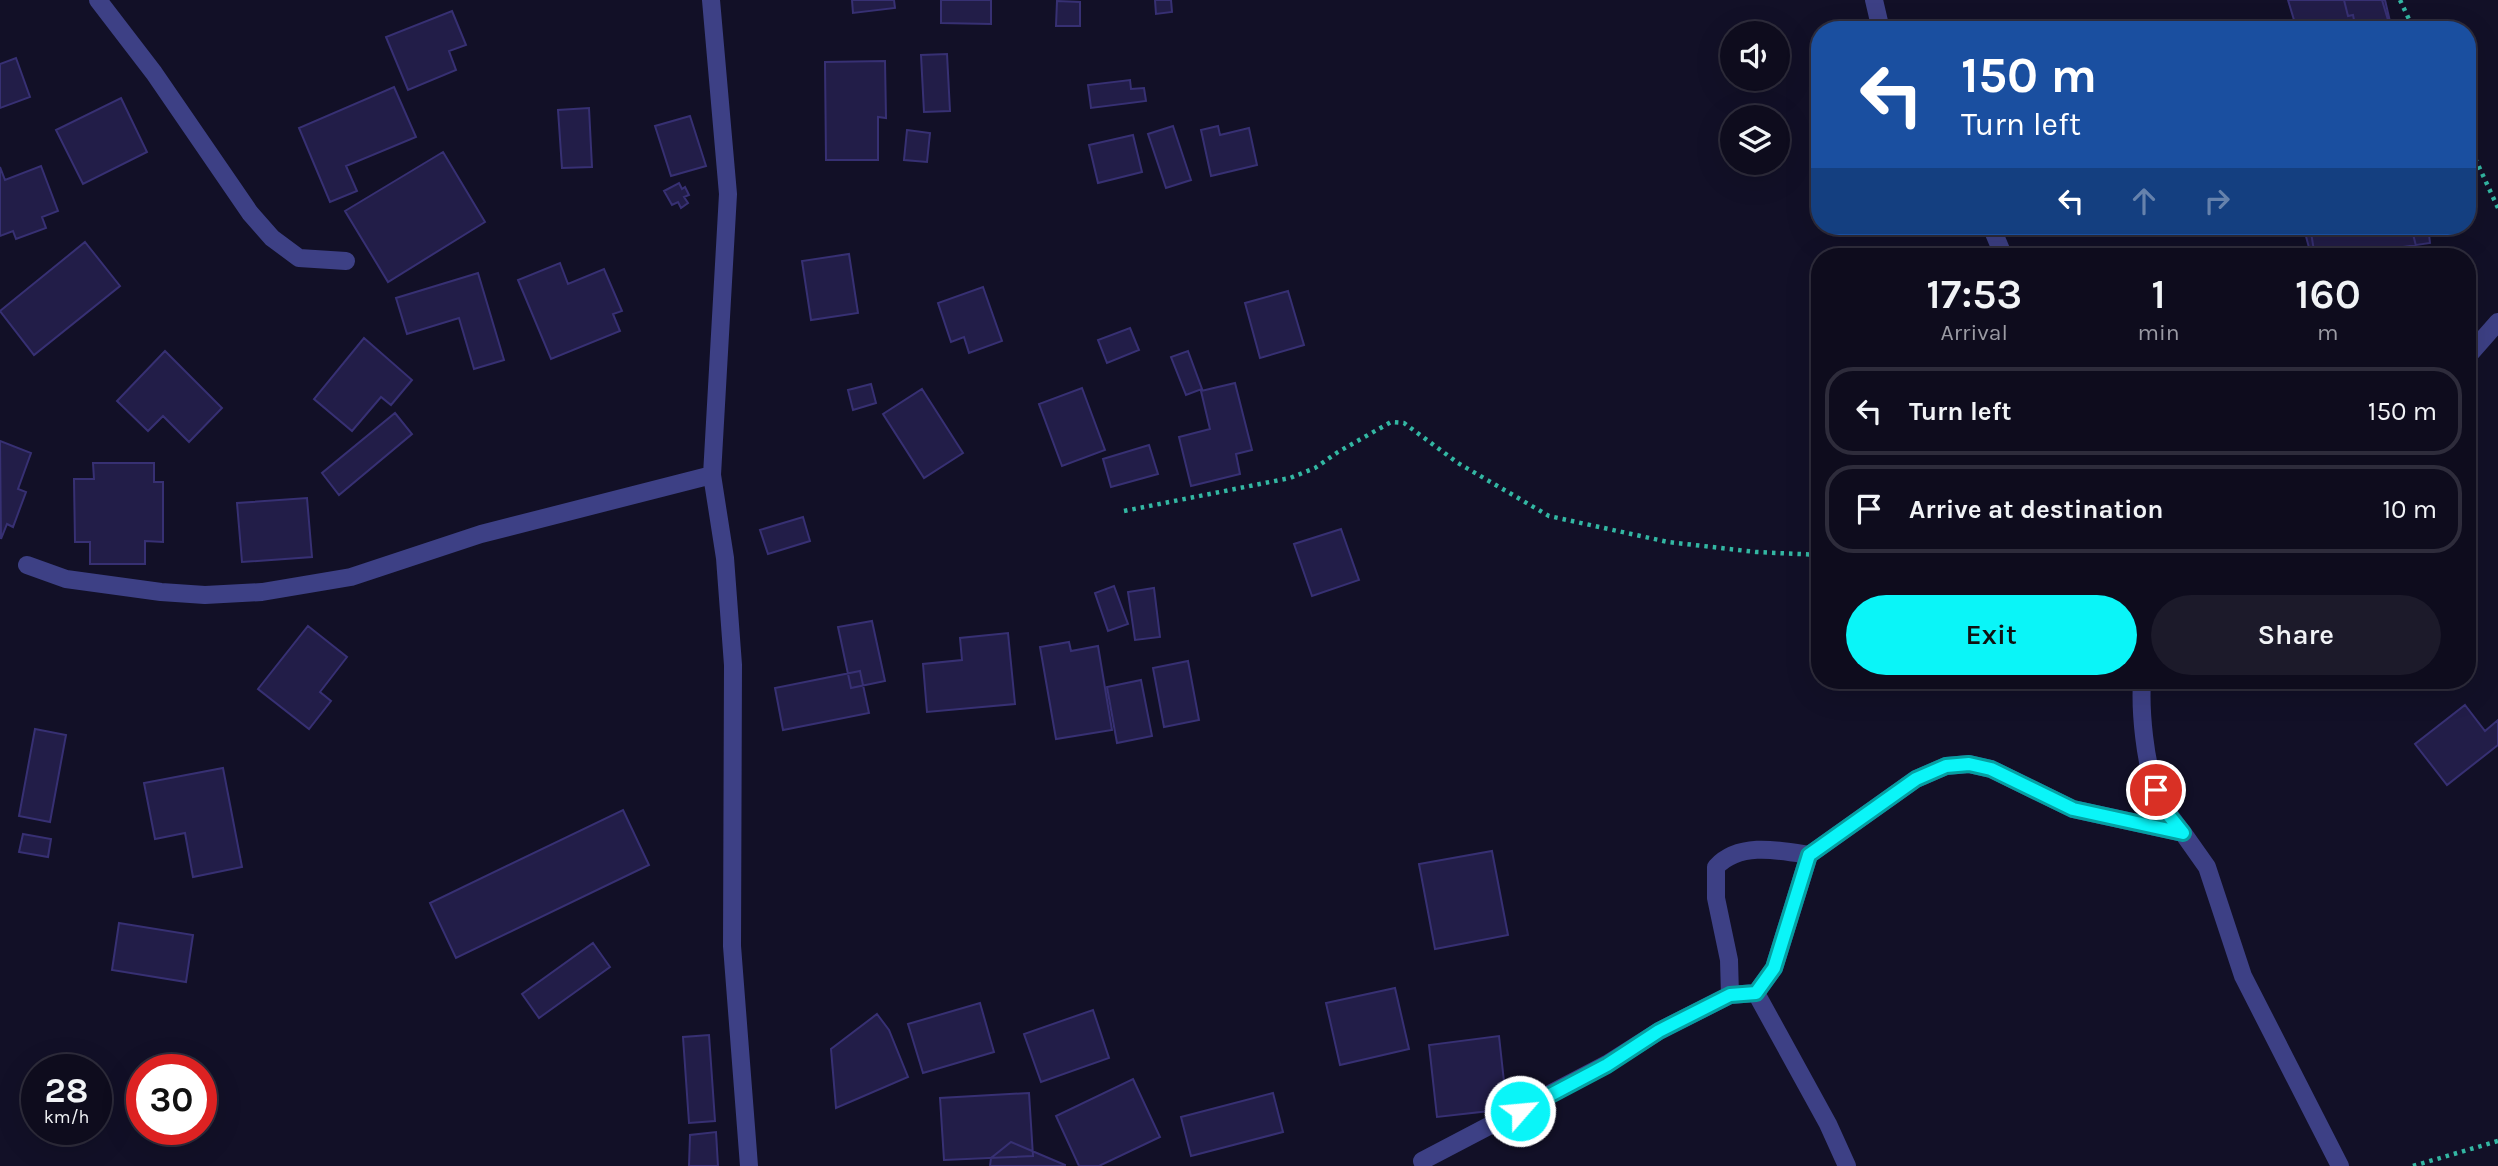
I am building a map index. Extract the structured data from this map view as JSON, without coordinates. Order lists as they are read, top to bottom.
{
  "page": {
    "turn": ["150 m", "Turn left"],
    "eta": [
      "17:53",
      "Arrival",
      "1",
      "min",
      "160",
      "m"
    ],
    "list": [
      {
        "name": "Turn left",
        "value": "150 m"
      },
      {
        "name": "Arrive at destination",
        "value": "10 m"
      }
    ],
    "buttons": ["Exit", "Share"],
    "speed": "28 km/h",
    "limit": "30"
  }
}
